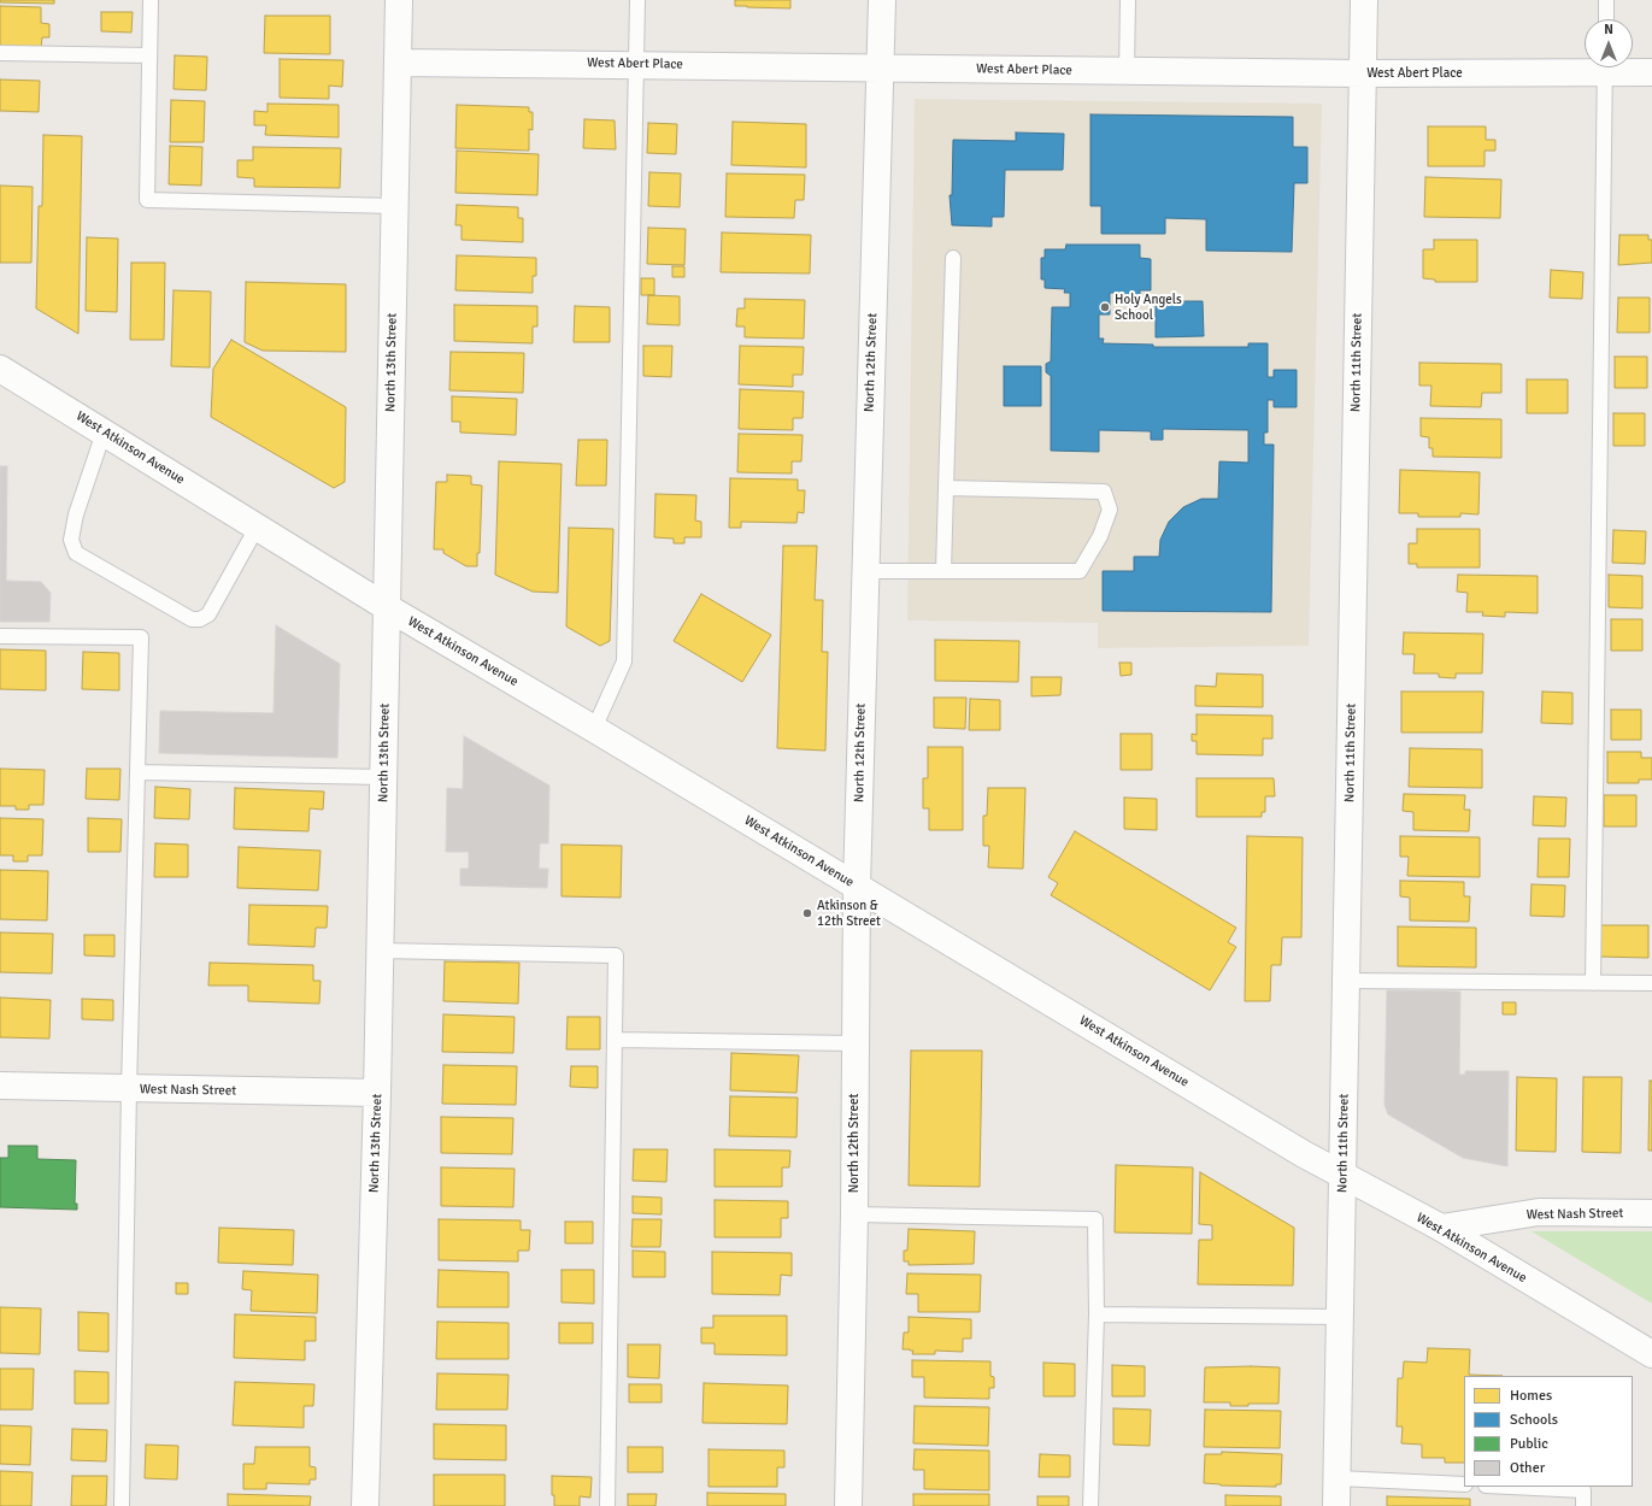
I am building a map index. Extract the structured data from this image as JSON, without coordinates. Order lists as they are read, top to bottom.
{
  "streets": {
    "street": [
      "West Abert Place",
      "North 13th Street",
      "North 12th Street",
      "North 11th Street",
      "West Atkinson Avenue",
      "West Nash Street"
    ]
  },
  "crossings": [
    ["West Abert Place", "North 13th Street"],
    ["West Abert Place", "North 12th Street"],
    ["West Abert Place", "North 11th Street"],
    ["North 13th Street", "West Atkinson Avenue"],
    ["North 13th Street", "West Nash Street"],
    ["North 12th Street", "West Atkinson Avenue"],
    ["North 11th Street", "West Atkinson Avenue"],
    ["West Atkinson Avenue", "West Nash Street"]
  ],
  "places": ["Holy Angels School", "Atkinson & 12th Street"],
  "legend": [
    "Homes",
    "Schools",
    "Public",
    "Other"
  ],
  "north": "top"
}
